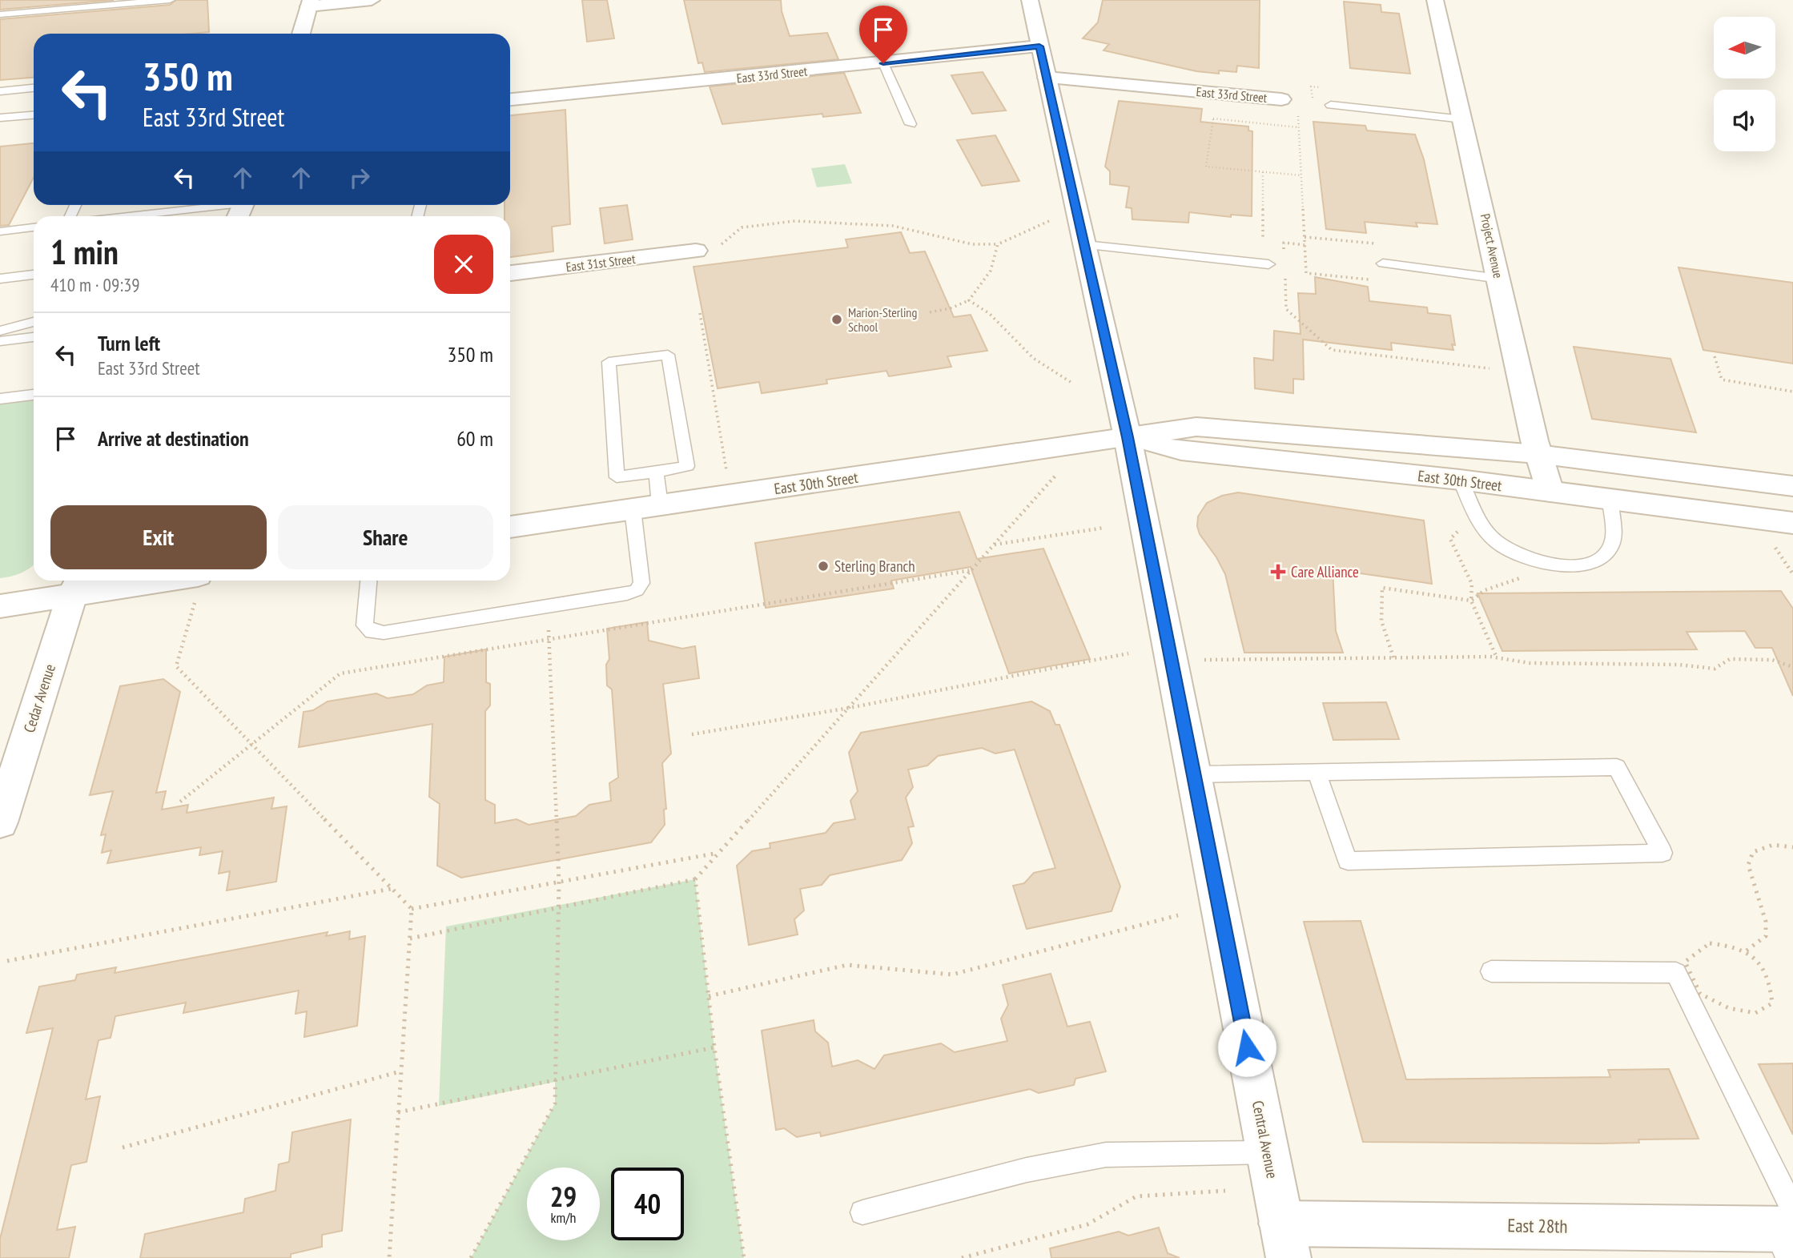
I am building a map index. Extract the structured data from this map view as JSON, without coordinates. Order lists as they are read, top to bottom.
{
  "streets": {
    "street": [
      "East 33rd Street",
      "Project Avenue",
      "East 31st Street",
      "East 30th Street",
      "Cedar Avenue",
      "Central Avenue",
      "East 28th"
    ]
  },
  "crossings": [
    ["East 33rd Street", "Central Avenue"],
    ["Project Avenue", "East 30th Street"],
    ["East 30th Street", "Central Avenue"],
    ["Central Avenue", "East 28th"]
  ],
  "places": {
    "other": ["Marion-Sterling School", "Sterling Branch"],
    "health": ["Care Alliance"]
  },
  "north": "left",
  "page": {
    "turn": ["350 m", "East 33rd Street"],
    "heading": ["1 min", "410 m · 09:39"],
    "list": [
      {
        "name": "Turn left",
        "note": "East 33rd Street",
        "value": "350 m"
      },
      {
        "name": "Arrive at destination",
        "value": "60 m"
      }
    ],
    "buttons": ["Exit", "Share"],
    "speed": "29 km/h",
    "limit": "40"
  }
}
